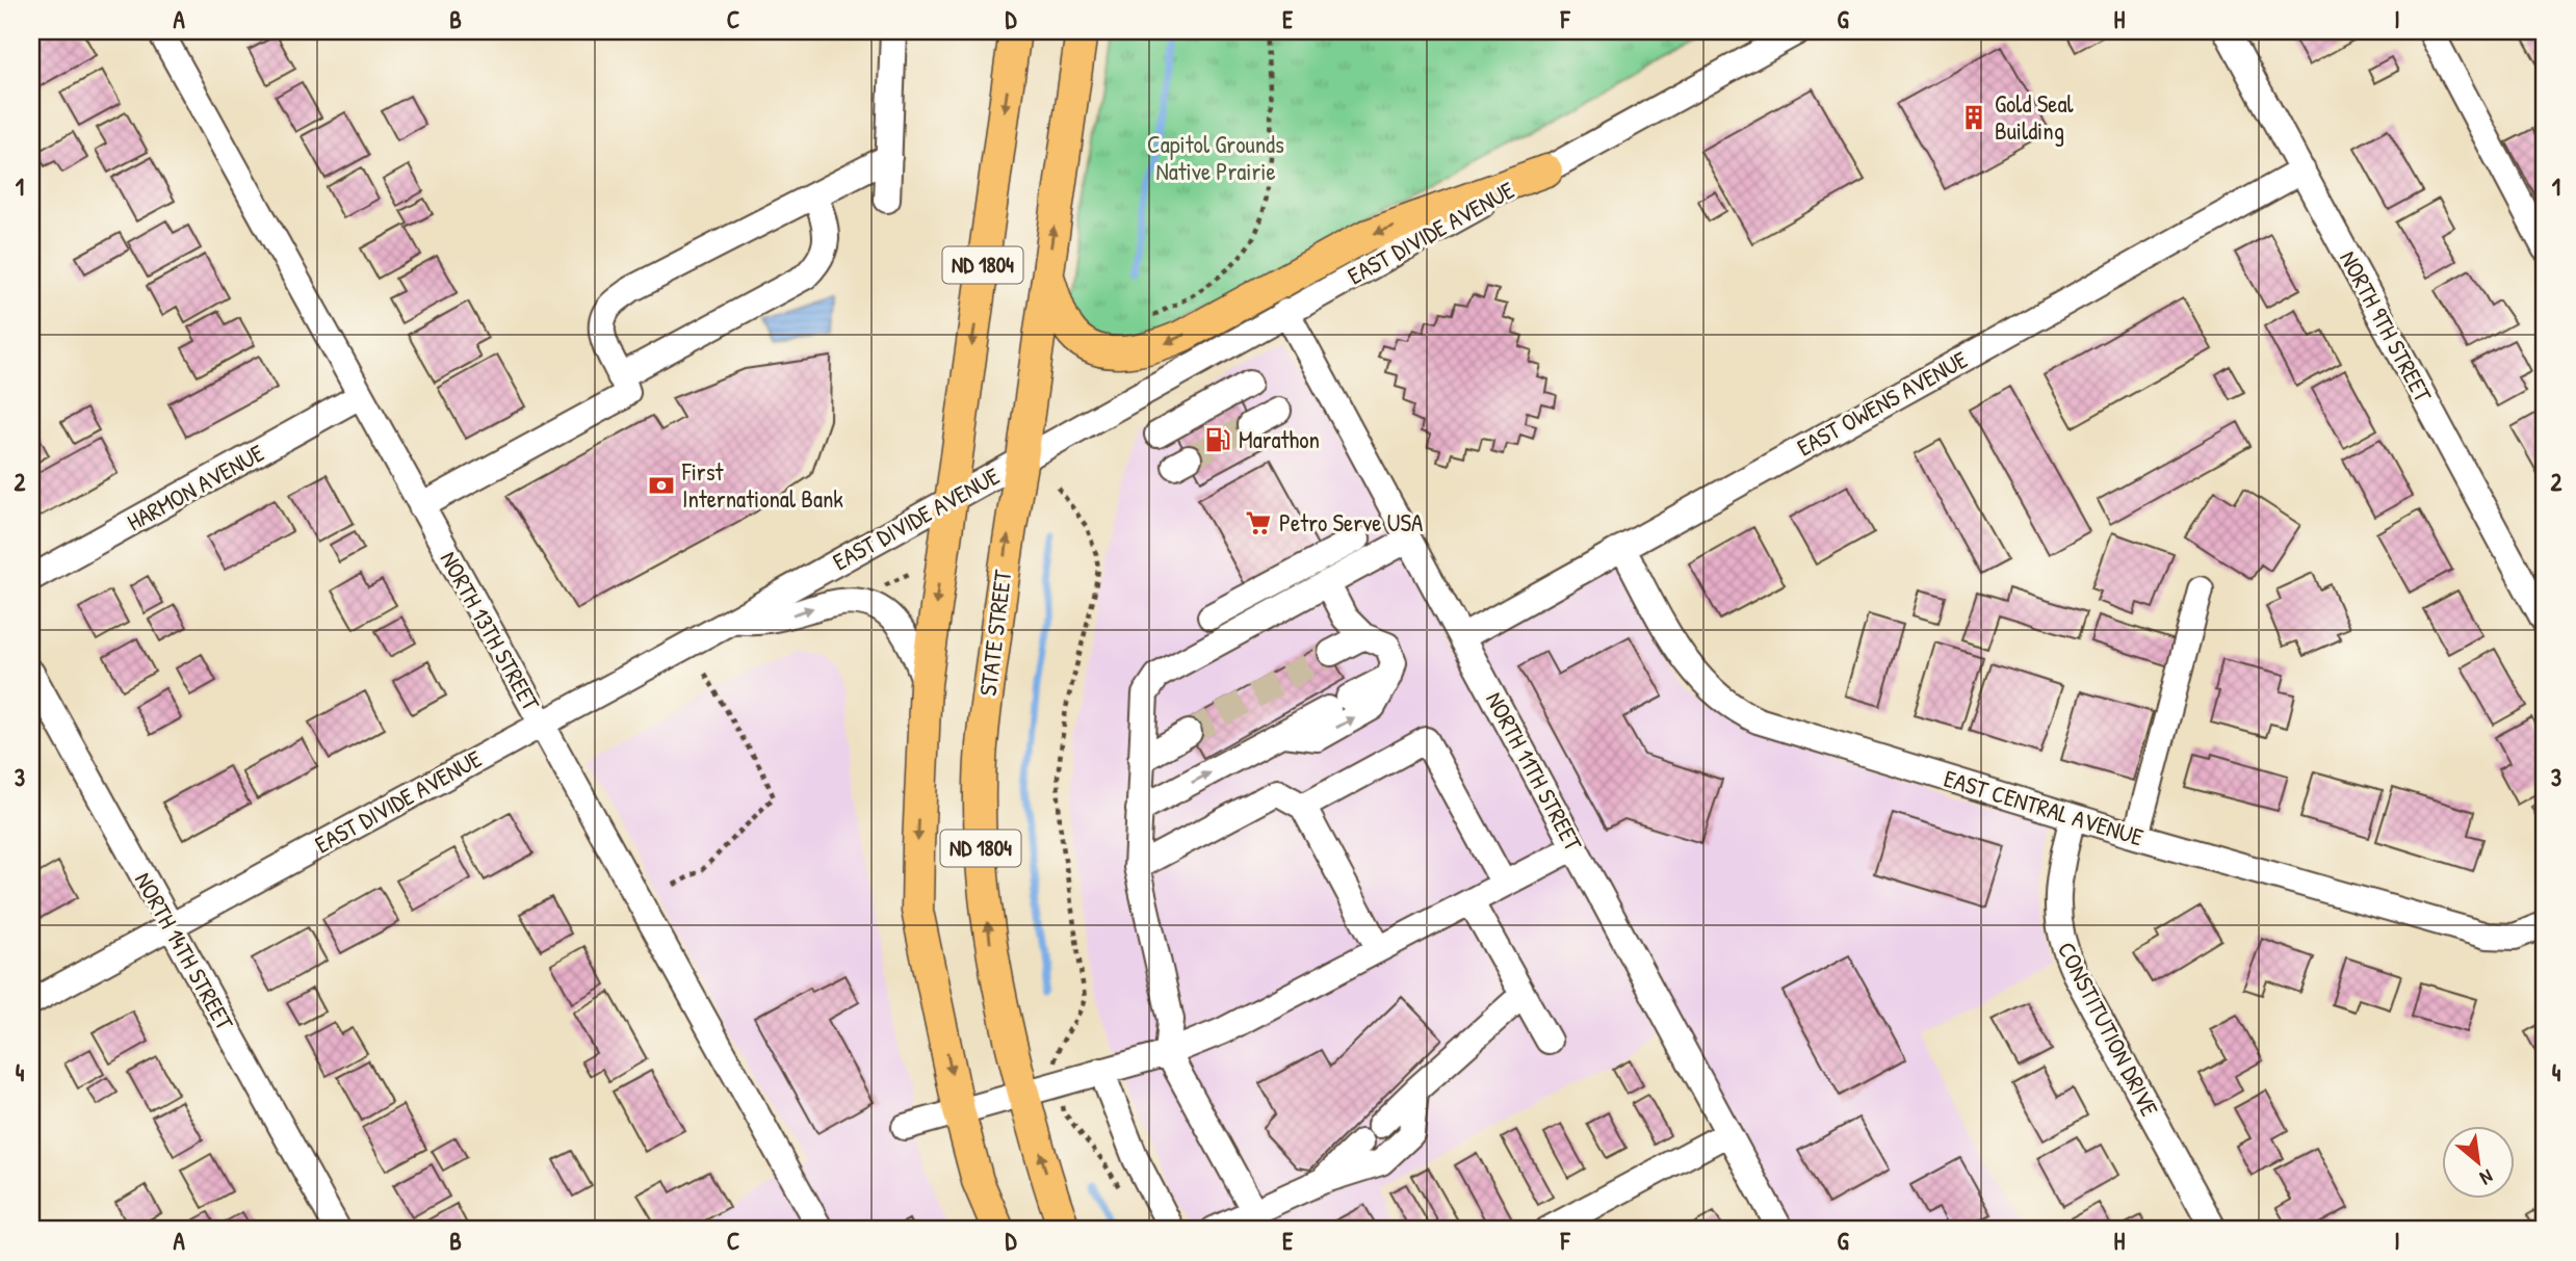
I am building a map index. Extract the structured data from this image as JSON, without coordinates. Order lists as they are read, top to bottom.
{
  "streets": {
    "main road": ["ND 1804", "STATE STREET"],
    "street": [
      "EAST DIVIDE AVENUE",
      "NORTH 9TH STREET",
      "EAST OWENS AVENUE",
      "HARMON AVENUE",
      "NORTH 13TH STREET",
      "NORTH 11TH STREET",
      "EAST CENTRAL AVENUE",
      "NORTH 14TH STREET",
      "CONSTITUTION DRIVE"
    ]
  },
  "crossings": [
    ["EAST DIVIDE AVENUE", "ND 1804"],
    ["EAST DIVIDE AVENUE", "NORTH 13TH STREET"],
    ["EAST DIVIDE AVENUE", "STATE STREET"],
    ["EAST DIVIDE AVENUE", "NORTH 11TH STREET"],
    ["EAST DIVIDE AVENUE", "NORTH 14TH STREET"],
    ["NORTH 9TH STREET", "EAST OWENS AVENUE"],
    ["EAST OWENS AVENUE", "NORTH 11TH STREET"],
    ["EAST OWENS AVENUE", "EAST CENTRAL AVENUE"],
    ["HARMON AVENUE", "NORTH 13TH STREET"],
    ["EAST CENTRAL AVENUE", "CONSTITUTION DRIVE"]
  ],
  "parks": ["Capitol Grounds Native Prairie"],
  "places": {
    "building": ["Gold Seal Building"],
    "fuel station": ["Marathon"],
    "bank": ["First International Bank"],
    "supermarket": ["Petro Serve USA"]
  },
  "north": "bottom right",
  "grid": {
    "columns": [
      "A",
      "B",
      "C",
      "D",
      "E",
      "F",
      "G",
      "H",
      "I"
    ],
    "rows": [
      "1",
      "2",
      "3",
      "4"
    ]
  }
}
